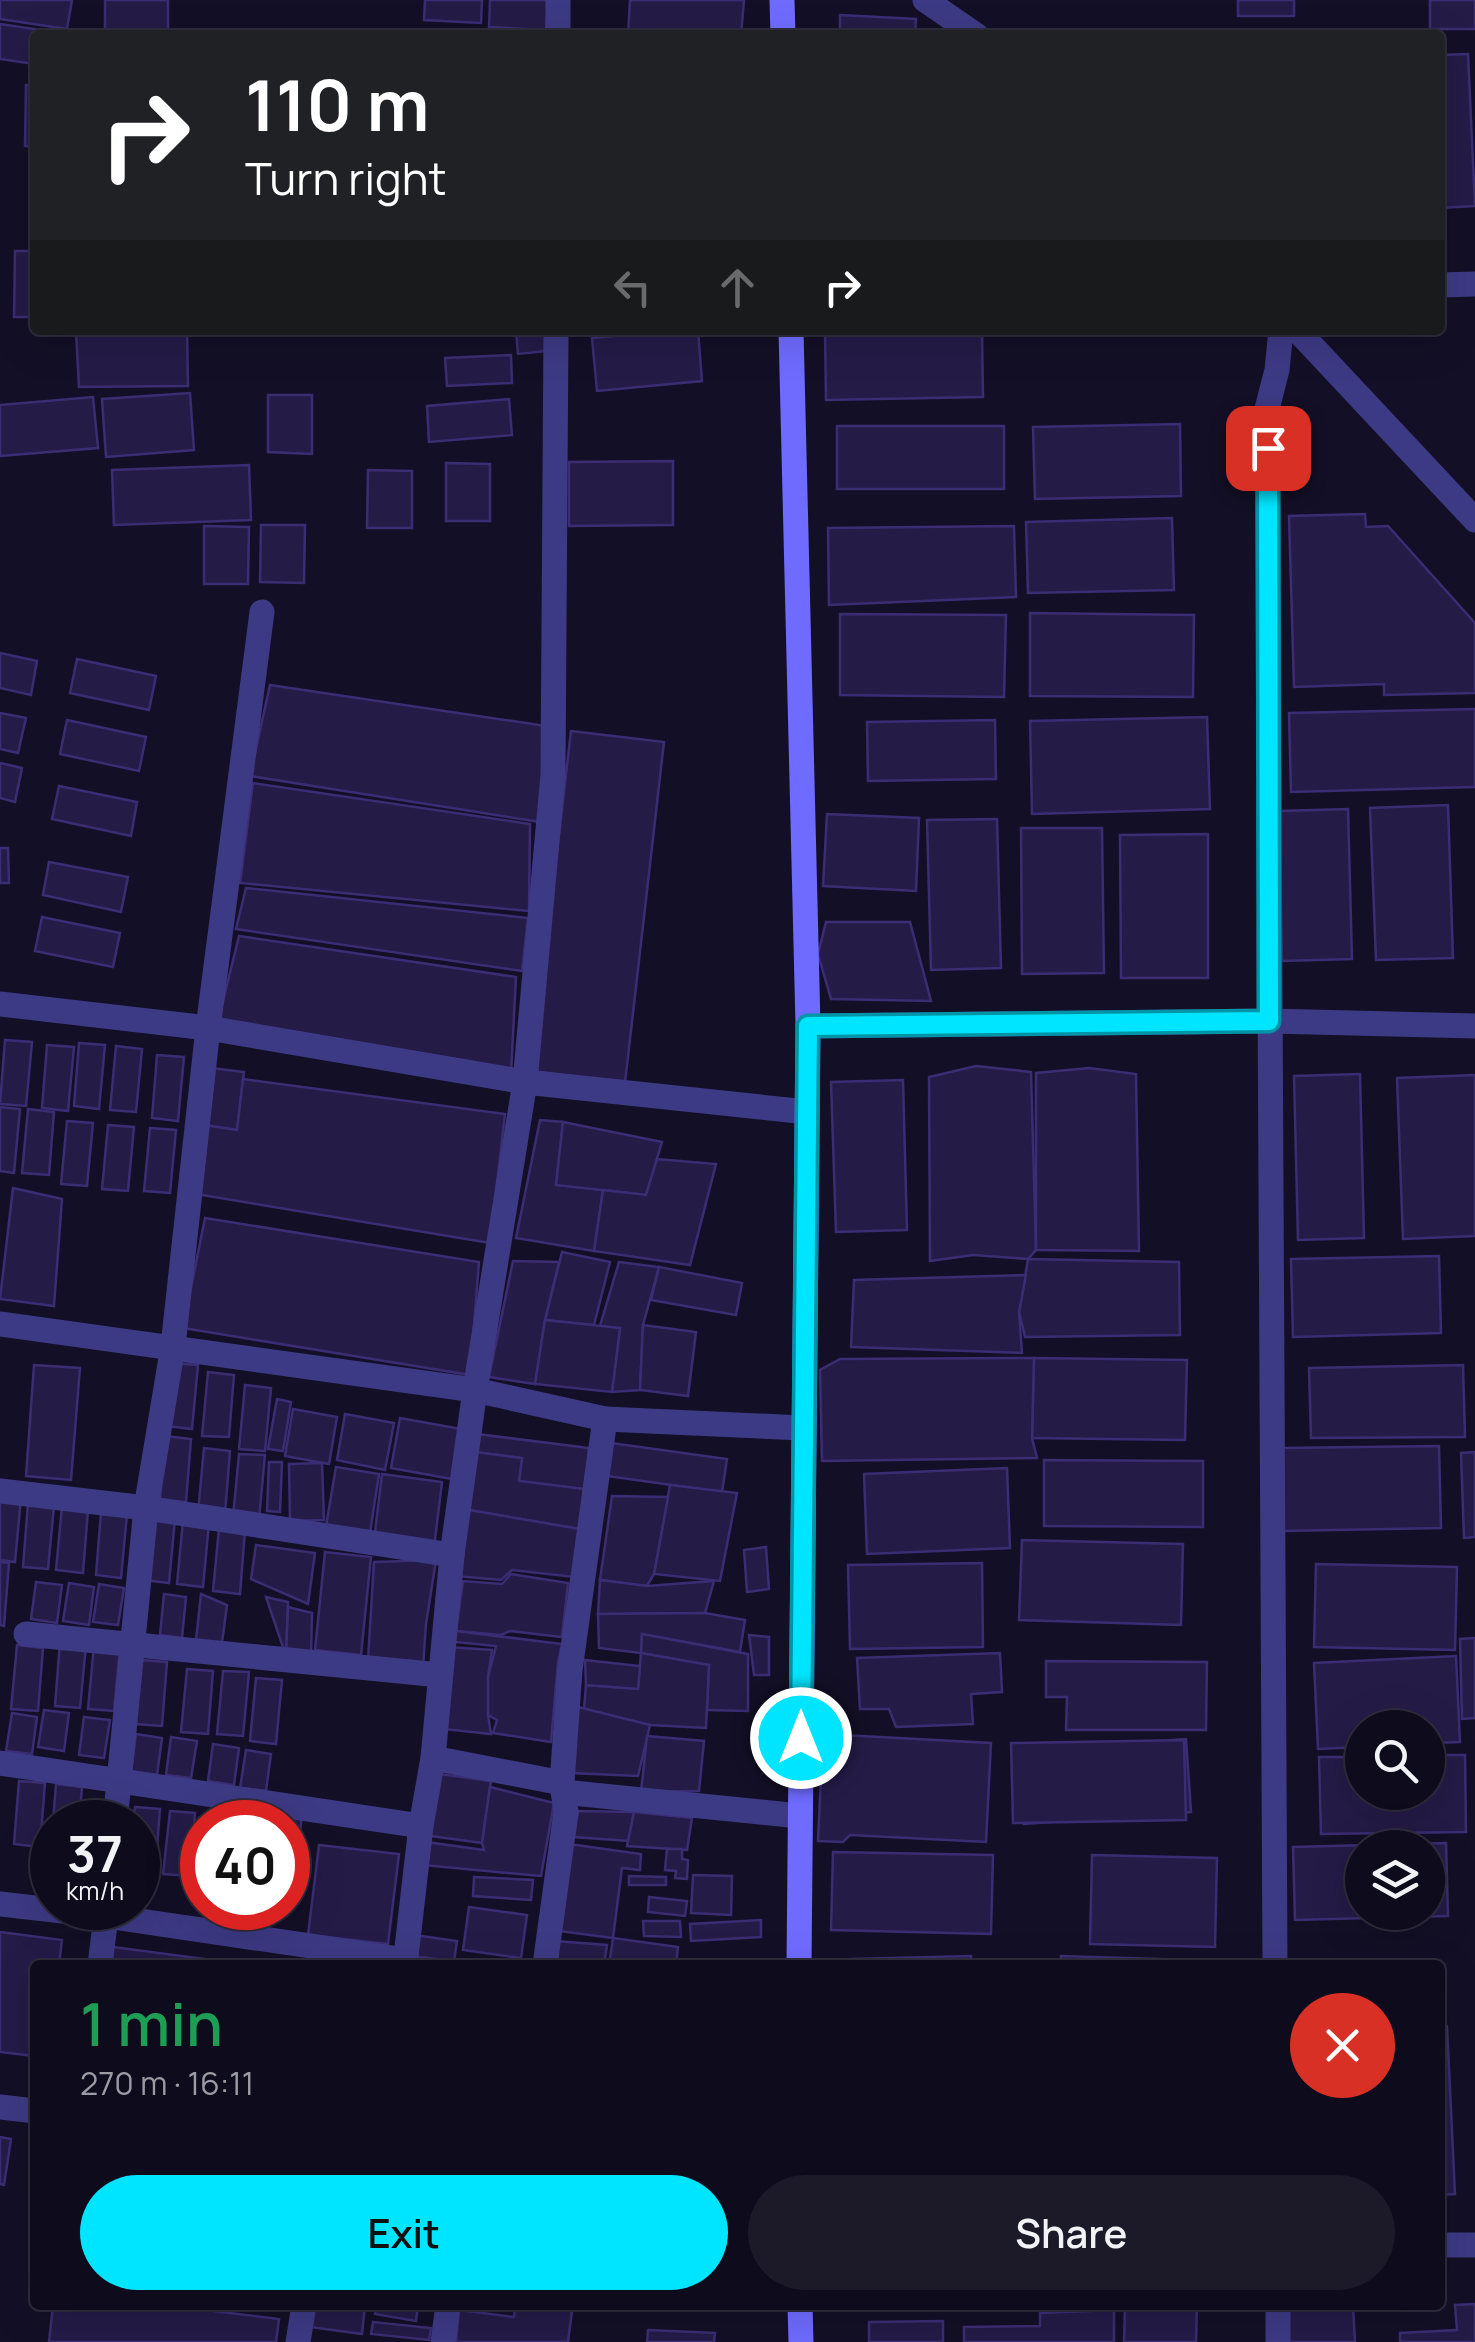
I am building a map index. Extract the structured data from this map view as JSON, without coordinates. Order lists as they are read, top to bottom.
{
  "page": {
    "turn": ["110 m", "Turn right"],
    "speed": "37 km/h",
    "limit": "40",
    "heading": ["1 min", "270 m · 16:11"],
    "buttons": ["Exit", "Share"]
  }
}
